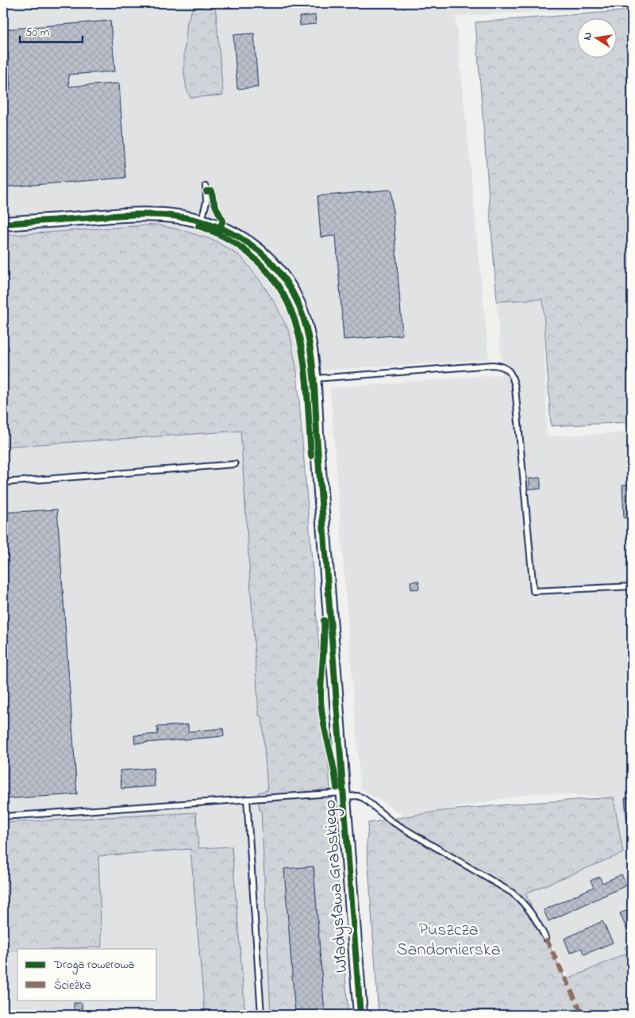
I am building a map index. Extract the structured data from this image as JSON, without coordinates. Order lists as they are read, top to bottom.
{
  "streets": {
    "street": ["Władysława Grabskiego"]
  },
  "parks": ["Puszcza Sandomierska"],
  "legend": ["Droga rowerowa", "Ścieżka"],
  "scale_bar": "50 m",
  "north": "left"
}
